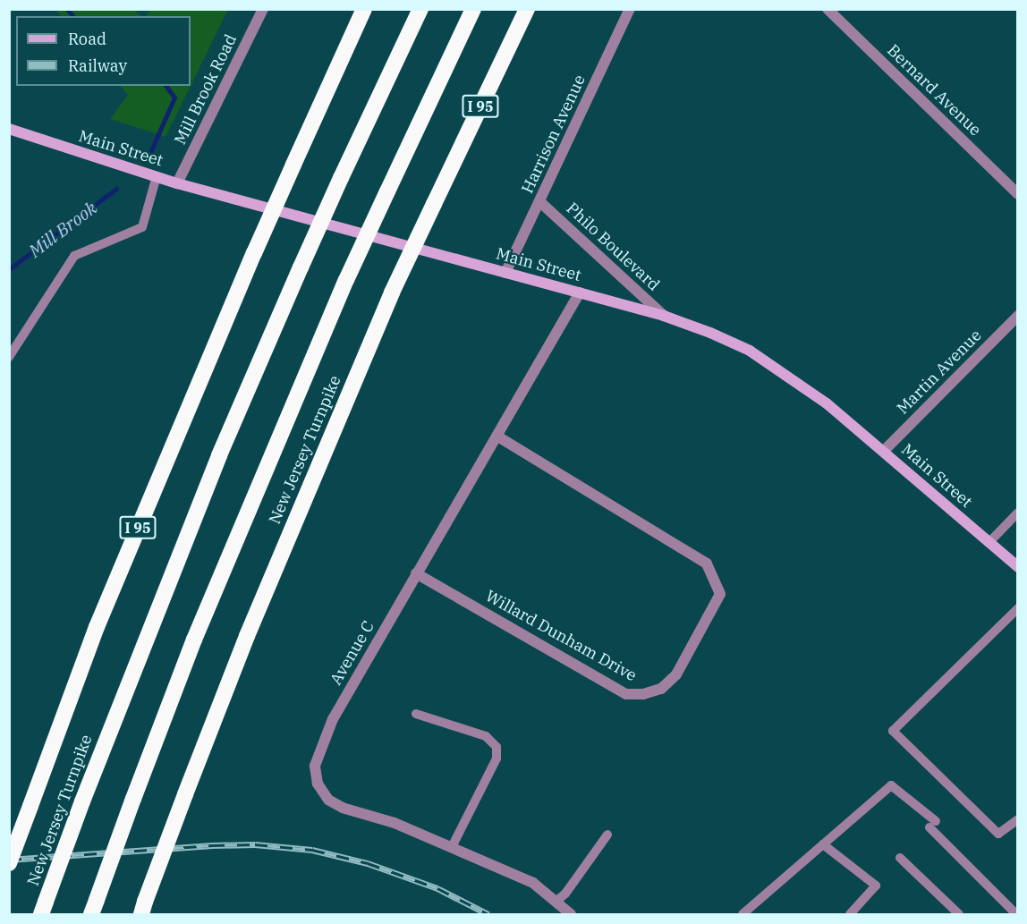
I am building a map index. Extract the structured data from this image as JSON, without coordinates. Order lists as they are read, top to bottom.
{
  "streets": {
    "highway": ["I 95", "New Jersey Turnpike"],
    "main road": ["Main Street"],
    "street": [
      "Mill Brook Road",
      "Bernard Avenue",
      "Harrison Avenue",
      "Philo Boulevard",
      "Martin Avenue",
      "Willard Dunham Drive",
      "Avenue C"
    ]
  },
  "crossings": [
    ["Mill Brook Road", "Main Street"],
    ["Harrison Avenue", "Main Street"],
    ["Harrison Avenue", "Philo Boulevard"],
    ["Main Street", "Philo Boulevard"],
    ["Main Street", "Martin Avenue"],
    ["Main Street", "Avenue C"],
    ["Willard Dunham Drive", "Avenue C"]
  ],
  "water": ["Mill Brook"],
  "legend": ["Road", "Railway"]
}
